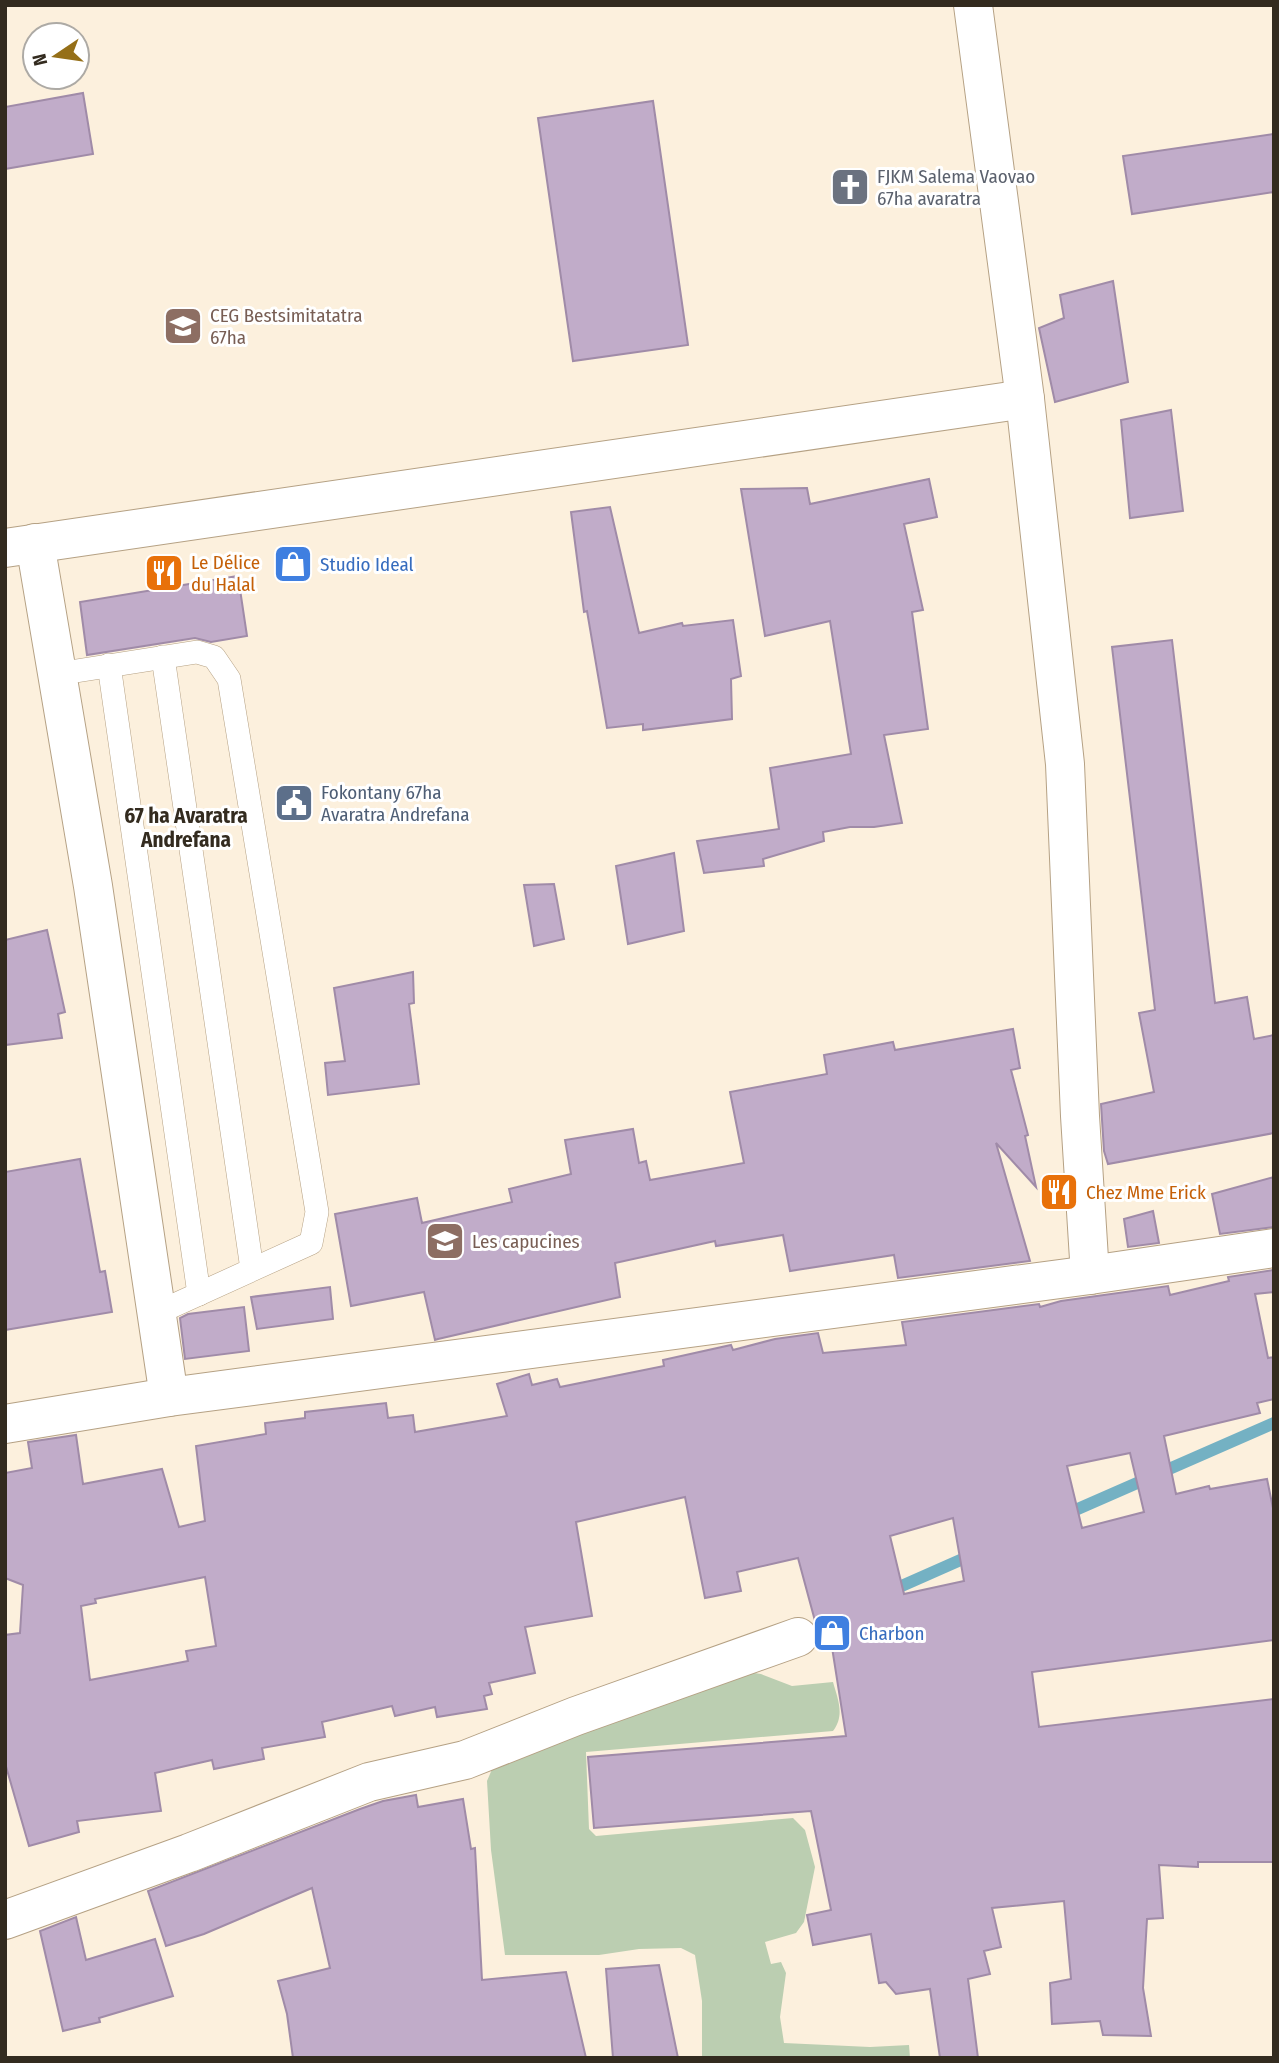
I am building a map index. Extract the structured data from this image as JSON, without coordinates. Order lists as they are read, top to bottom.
{
  "districts": ["67 ha Avaratra Andrefana"],
  "places": {
    "church": ["FJKM Salema Vaovao 67ha avaratra"],
    "school or university": ["CEG Bestsimitatatra 67ha", "Les capucines"],
    "shop": ["Studio Ideal", "Charbon"],
    "restaurant": ["Le Délice du Halal", "Chez Mme Erick"],
    "public building": ["Fokontany 67ha Avaratra Andrefana"]
  },
  "north": "left"
}
